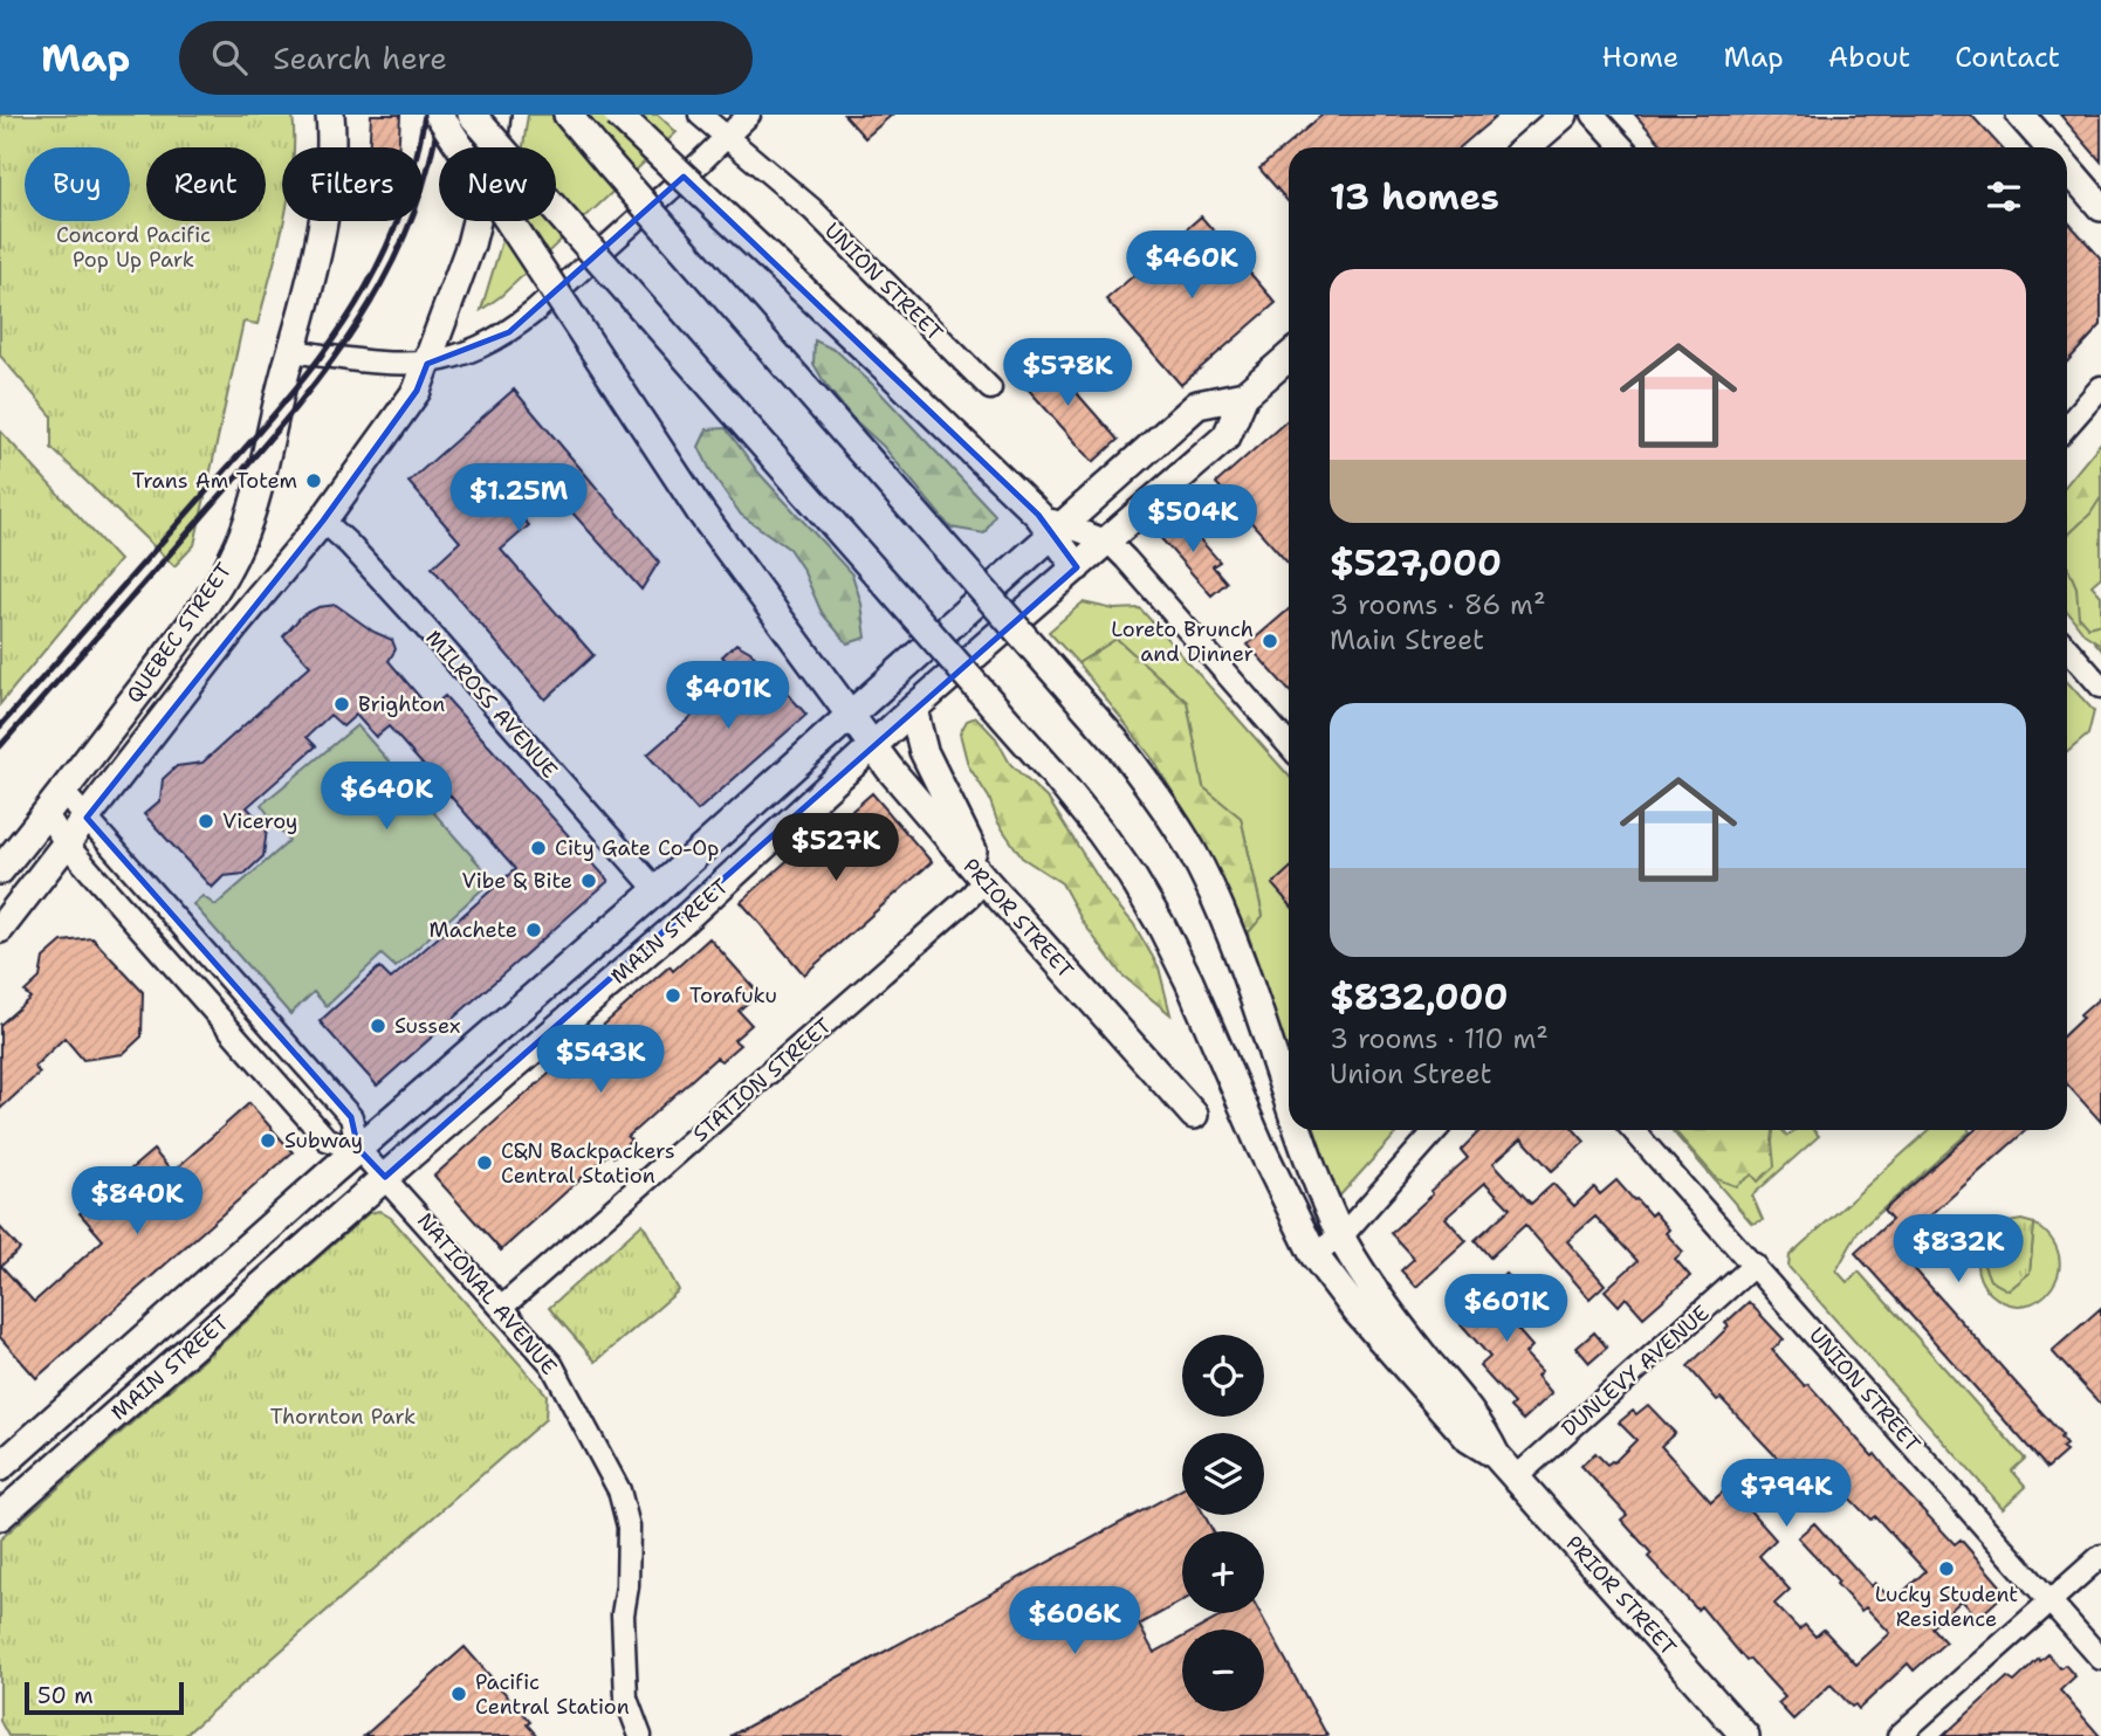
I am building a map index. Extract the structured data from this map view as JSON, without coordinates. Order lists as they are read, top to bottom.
{
  "streets": {
    "main road": ["QUEBEC STREET", "PRIOR STREET", "MAIN STREET"],
    "street": [
      "UNION STREET",
      "MILROSS AVENUE",
      "STATION STREET",
      "NATIONAL AVENUE",
      "DUNLEVY AVENUE"
    ]
  },
  "crossings": [
    ["UNION STREET", "DUNLEVY AVENUE"],
    ["QUEBEC STREET", "MILROSS AVENUE"],
    ["QUEBEC STREET", "NATIONAL AVENUE"],
    ["MILROSS AVENUE", "MAIN STREET"],
    ["PRIOR STREET", "MAIN STREET"],
    ["PRIOR STREET", "STATION STREET"],
    ["PRIOR STREET", "DUNLEVY AVENUE"],
    ["MAIN STREET", "NATIONAL AVENUE"],
    ["STATION STREET", "NATIONAL AVENUE"]
  ],
  "parks": ["Concord Pacific Pop Up Park", "Thornton Park"],
  "places": [
    "Trans Am Totem",
    "Loreto Brunch and Dinner",
    "Brighton",
    "Viceroy",
    "City Gate Co-Op",
    "Vibe & Bite",
    "Machete",
    "Torafuku",
    "Sussex",
    "Subway",
    "C&N Backpackers Central Station",
    "Lucky Student Residence",
    "Pacific Central Station"
  ],
  "scale_bar": "50 m",
  "page": {
    "header": "Map",
    "search": "Search here",
    "nav": [
      "Home",
      "Map",
      "About",
      "Contact"
    ],
    "chip": [
      "Buy",
      "Rent",
      "Filters",
      "New"
    ],
    "heading": "13 homes",
    "price": [
      "$460K",
      "$578K",
      "$1.25M",
      "$504K",
      "$401K",
      "$640K",
      "$527K",
      "$543K",
      "$840K",
      "$832K",
      "$601K",
      "$794K",
      "$606K"
    ],
    "list": [
      {
        "name": "$527,000",
        "note": "3 rooms · 86 m² · Main Street"
      },
      {
        "name": "$832,000",
        "note": "3 rooms · 110 m² · Union Street"
      }
    ],
    "map_buttons": ["+", "−"],
    "scale": "50 m"
  }
}
